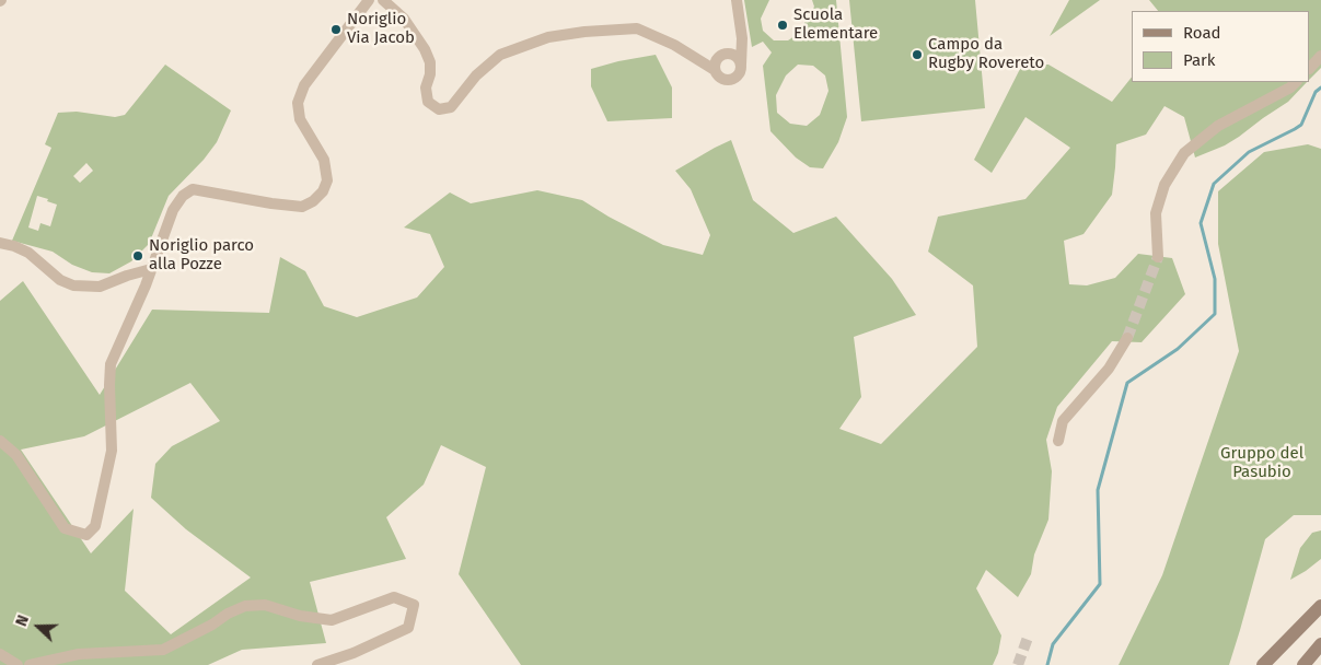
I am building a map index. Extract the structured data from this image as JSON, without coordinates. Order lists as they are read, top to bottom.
{
  "parks": ["Gruppo del Pasubio"],
  "places": [
    "Scuola Elementare",
    "Noriglio Via Jacob",
    "Campo da Rugby Rovereto",
    "Noriglio parco alla Pozze"
  ],
  "legend": ["Road", "Park"],
  "north": "left"
}
